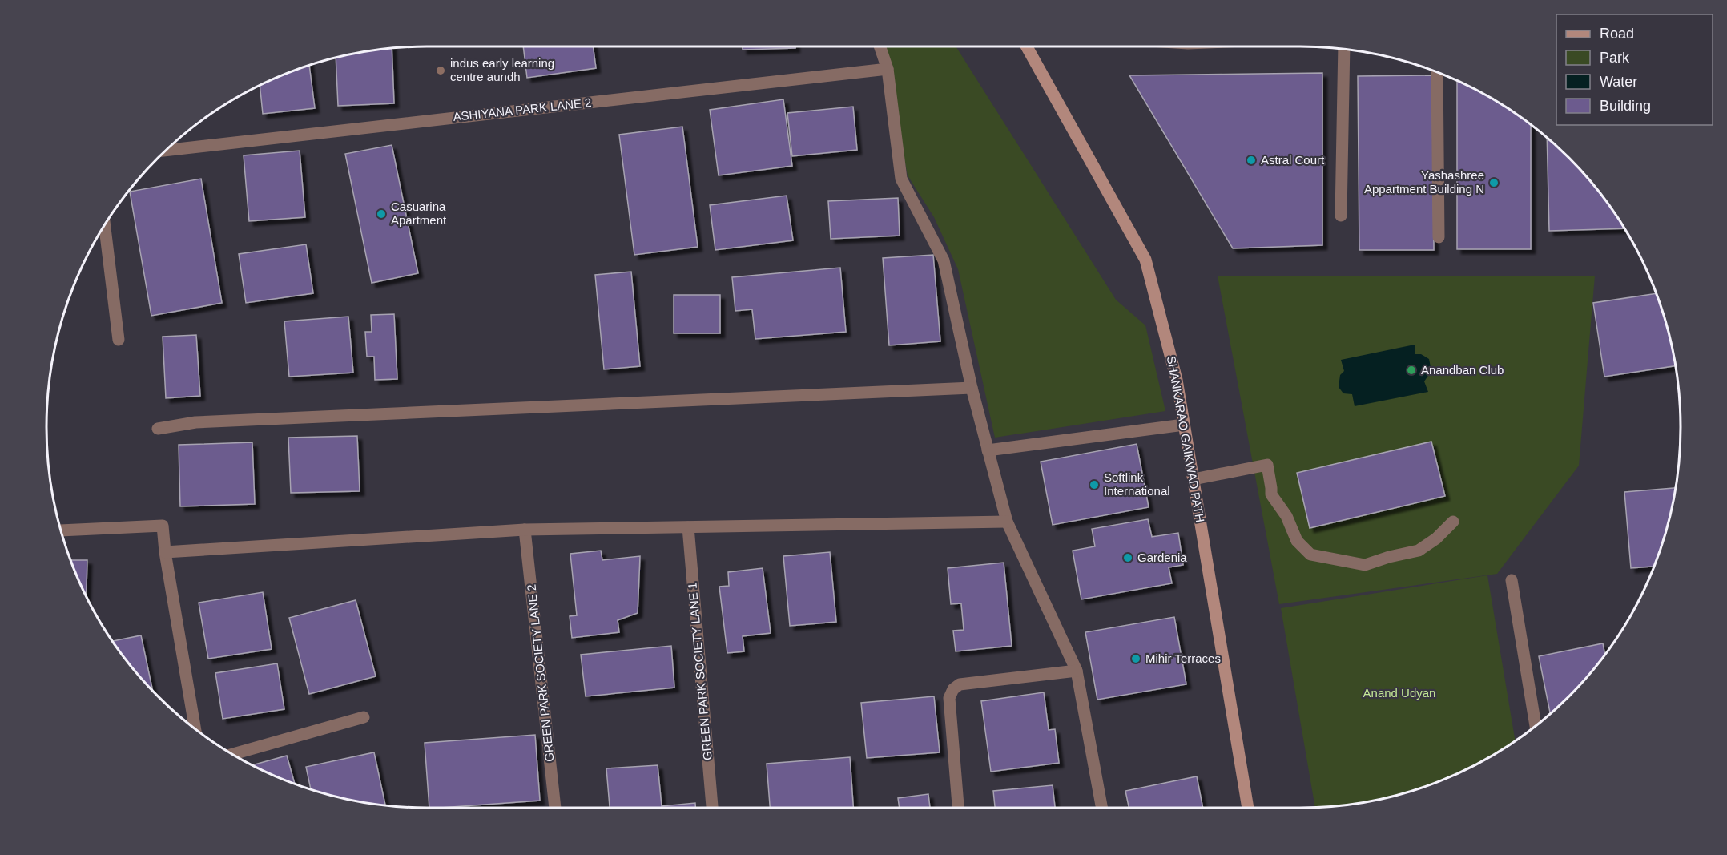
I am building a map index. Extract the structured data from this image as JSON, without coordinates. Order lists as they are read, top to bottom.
{
  "streets": {
    "street": [
      "ASHIYANA PARK LANE 2",
      "SHANKARAO GAIKWAD PATH",
      "GREEN PARK SOCIETY LANE 1",
      "GREEN PARK SOCIETY LANE 2"
    ]
  },
  "parks": ["Anand Udyan"],
  "places": [
    "indus early learning centre aundh",
    "Astral Court",
    "Yashashree Appartment Building N",
    "Casuarina Apartment",
    "Anandban Club",
    "Softlink International",
    "Gardenia",
    "Mihir Terraces"
  ],
  "legend": [
    "Road",
    "Park",
    "Water",
    "Building"
  ]
}
